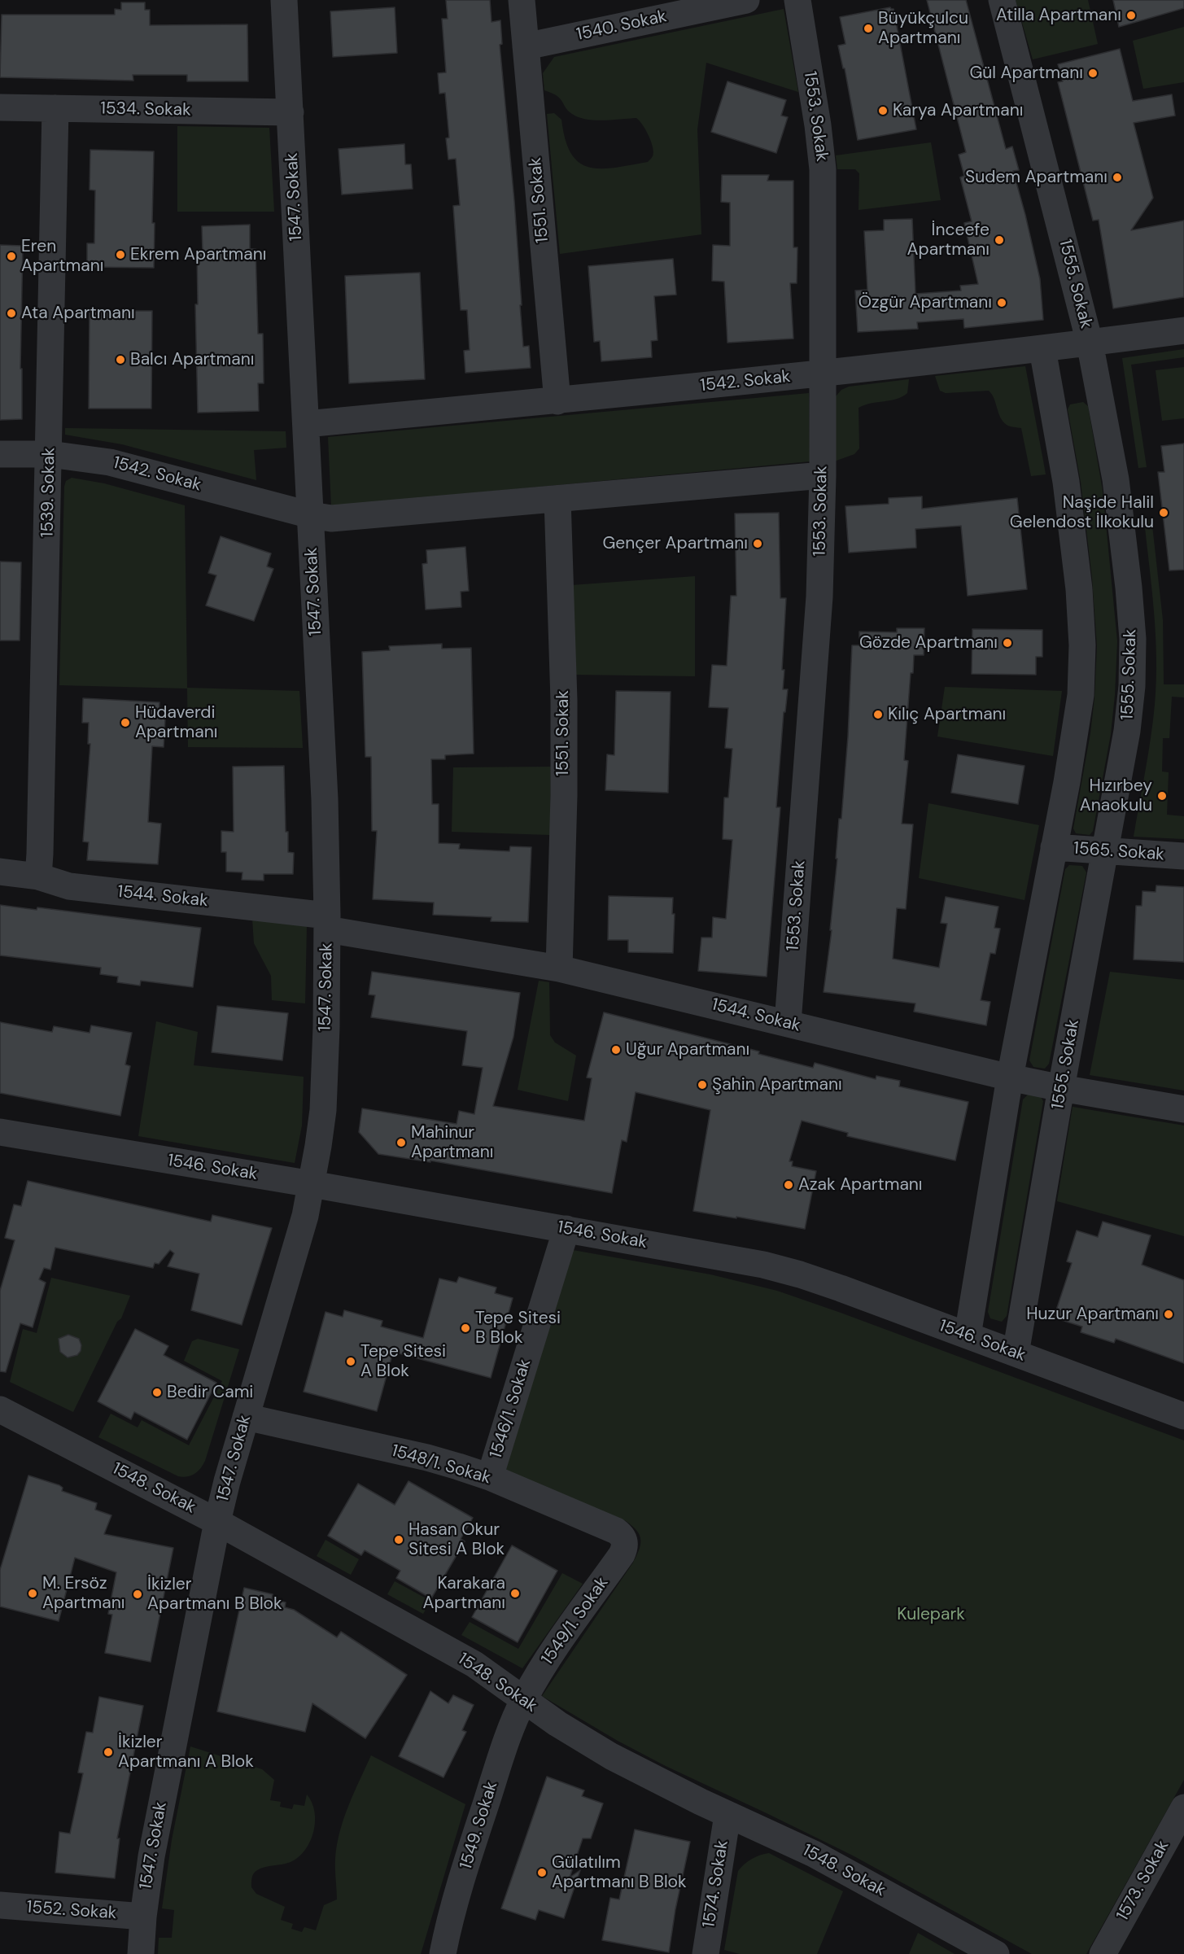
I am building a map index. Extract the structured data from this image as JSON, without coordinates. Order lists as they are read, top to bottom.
{
  "streets": {
    "street": [
      "1540. Sokak",
      "1534. Sokak",
      "1553. Sokak",
      "1547. Sokak",
      "1551. Sokak",
      "1555. Sokak",
      "1542. Sokak",
      "1539. Sokak",
      "1565. Sokak",
      "1544. Sokak",
      "1546. Sokak",
      "1546/1. Sokak",
      "1548/1. Sokak",
      "1548. Sokak",
      "1549/1. Sokak",
      "1549. Sokak",
      "1573. Sokak",
      "1574. Sokak",
      "1552. Sokak"
    ]
  },
  "crossings": [
    ["1540. Sokak", "1551. Sokak"],
    ["1534. Sokak", "1547. Sokak"],
    ["1534. Sokak", "1539. Sokak"],
    ["1553. Sokak", "1542. Sokak"],
    ["1553. Sokak", "1544. Sokak"],
    ["1547. Sokak", "1542. Sokak"],
    ["1547. Sokak", "1544. Sokak"],
    ["1547. Sokak", "1546. Sokak"],
    ["1547. Sokak", "1548/1. Sokak"],
    ["1547. Sokak", "1548. Sokak"],
    ["1547. Sokak", "1552. Sokak"],
    ["1551. Sokak", "1542. Sokak"],
    ["1551. Sokak", "1544. Sokak"],
    ["1555. Sokak", "1542. Sokak"],
    ["1555. Sokak", "1565. Sokak"],
    ["1555. Sokak", "1544. Sokak"],
    ["1555. Sokak", "1546. Sokak"],
    ["1542. Sokak", "1539. Sokak"],
    ["1539. Sokak", "1544. Sokak"],
    ["1546. Sokak", "1546/1. Sokak"],
    ["1546/1. Sokak", "1548/1. Sokak"],
    ["1548/1. Sokak", "1549/1. Sokak"],
    ["1548. Sokak", "1549/1. Sokak"],
    ["1548. Sokak", "1549. Sokak"],
    ["1548. Sokak", "1574. Sokak"],
    ["1549/1. Sokak", "1549. Sokak"]
  ],
  "parks": ["Kulepark"],
  "places": [
    "Atilla Apartmanı",
    "Büyükçulcu Apartmanı",
    "Gül Apartmanı",
    "Karya Apartmanı",
    "Sudem Apartmanı",
    "İnceefe Apartmanı",
    "Ekrem Apartmanı",
    "Eren Apartmanı",
    "Özgür Apartmanı",
    "Ata Apartmanı",
    "Balcı Apartmanı",
    "Naşide Halil Gelendost İlkokulu",
    "Gençer Apartmanı",
    "Gözde Apartmanı",
    "Kılıç Apartmanı",
    "Hüdaverdi Apartmanı",
    "Hızırbey Anaokulu",
    "Uğur Apartmanı",
    "Şahin Apartmanı",
    "Mahinur Apartmanı",
    "Azak Apartmanı",
    "Huzur Apartmanı",
    "Tepe Sitesi B Blok",
    "Tepe Sitesi A Blok",
    "Bedir Cami",
    "Hasan Okur Sitesi A Blok",
    "M. Ersöz Apartmanı",
    "Karakara Apartmanı",
    "İkizler Apartmanı B Blok",
    "İkizler Apartmanı A Blok",
    "Gülatılım Apartmanı B Blok"
  ]
}
